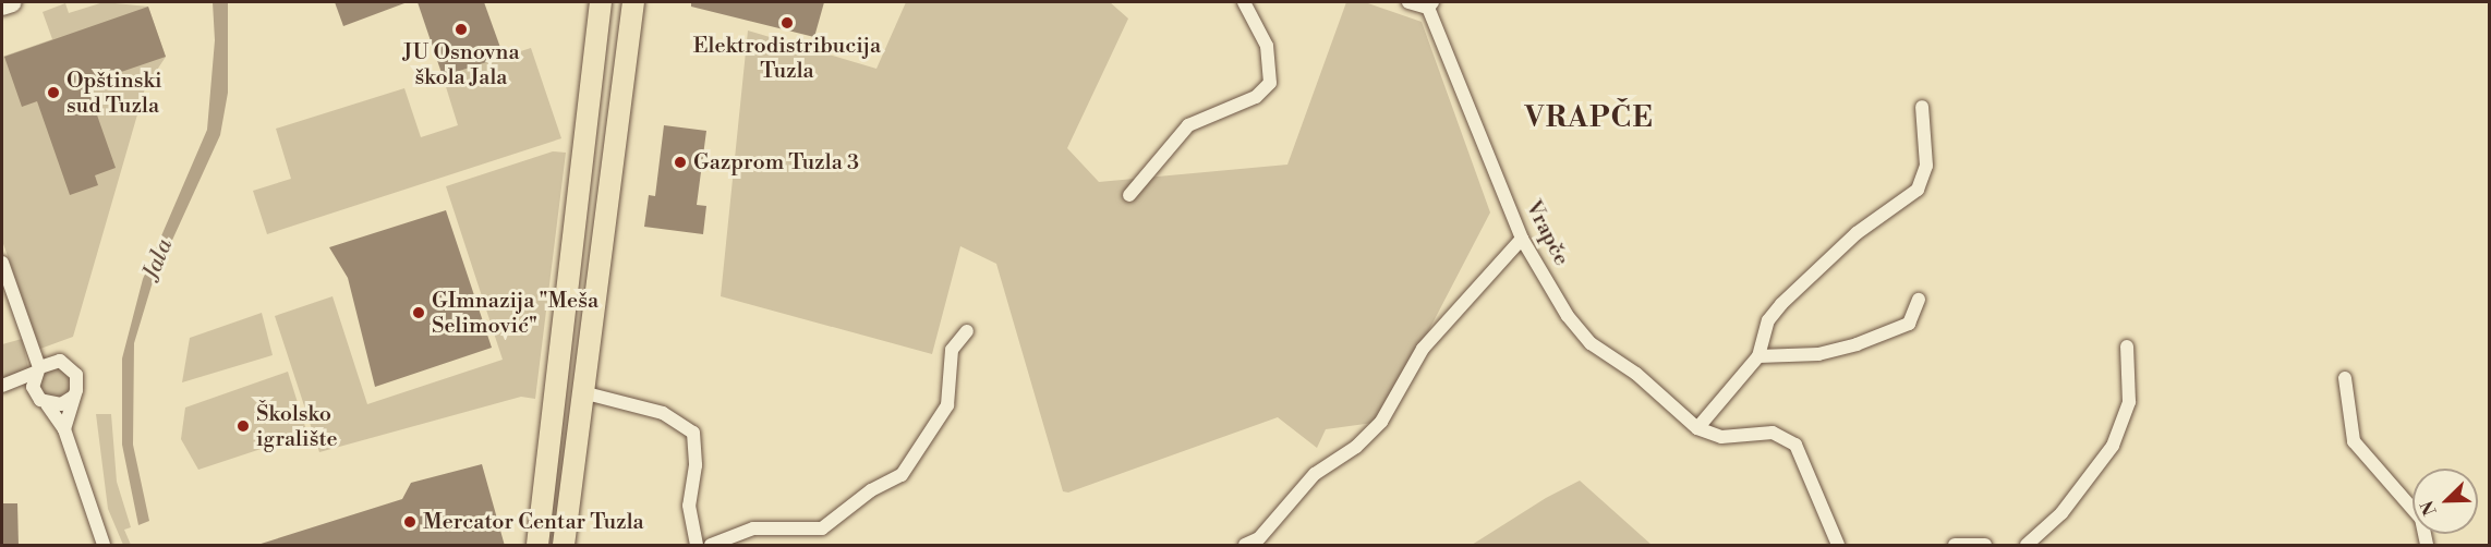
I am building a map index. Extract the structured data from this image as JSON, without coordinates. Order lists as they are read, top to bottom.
{
  "streets": {
    "street": ["Vrapče"]
  },
  "districts": ["VRAPČE"],
  "water": ["Jala"],
  "places": [
    "Elektrodistribucija Tuzla",
    "JU Osnovna škola Jala",
    "Opštinski sud Tuzla",
    "Gazprom Tuzla 3",
    "GImnazija \"Meša Selimović\"",
    "Školsko igralište",
    "Mercator Centar Tuzla"
  ],
  "north": "bottom left"
}
